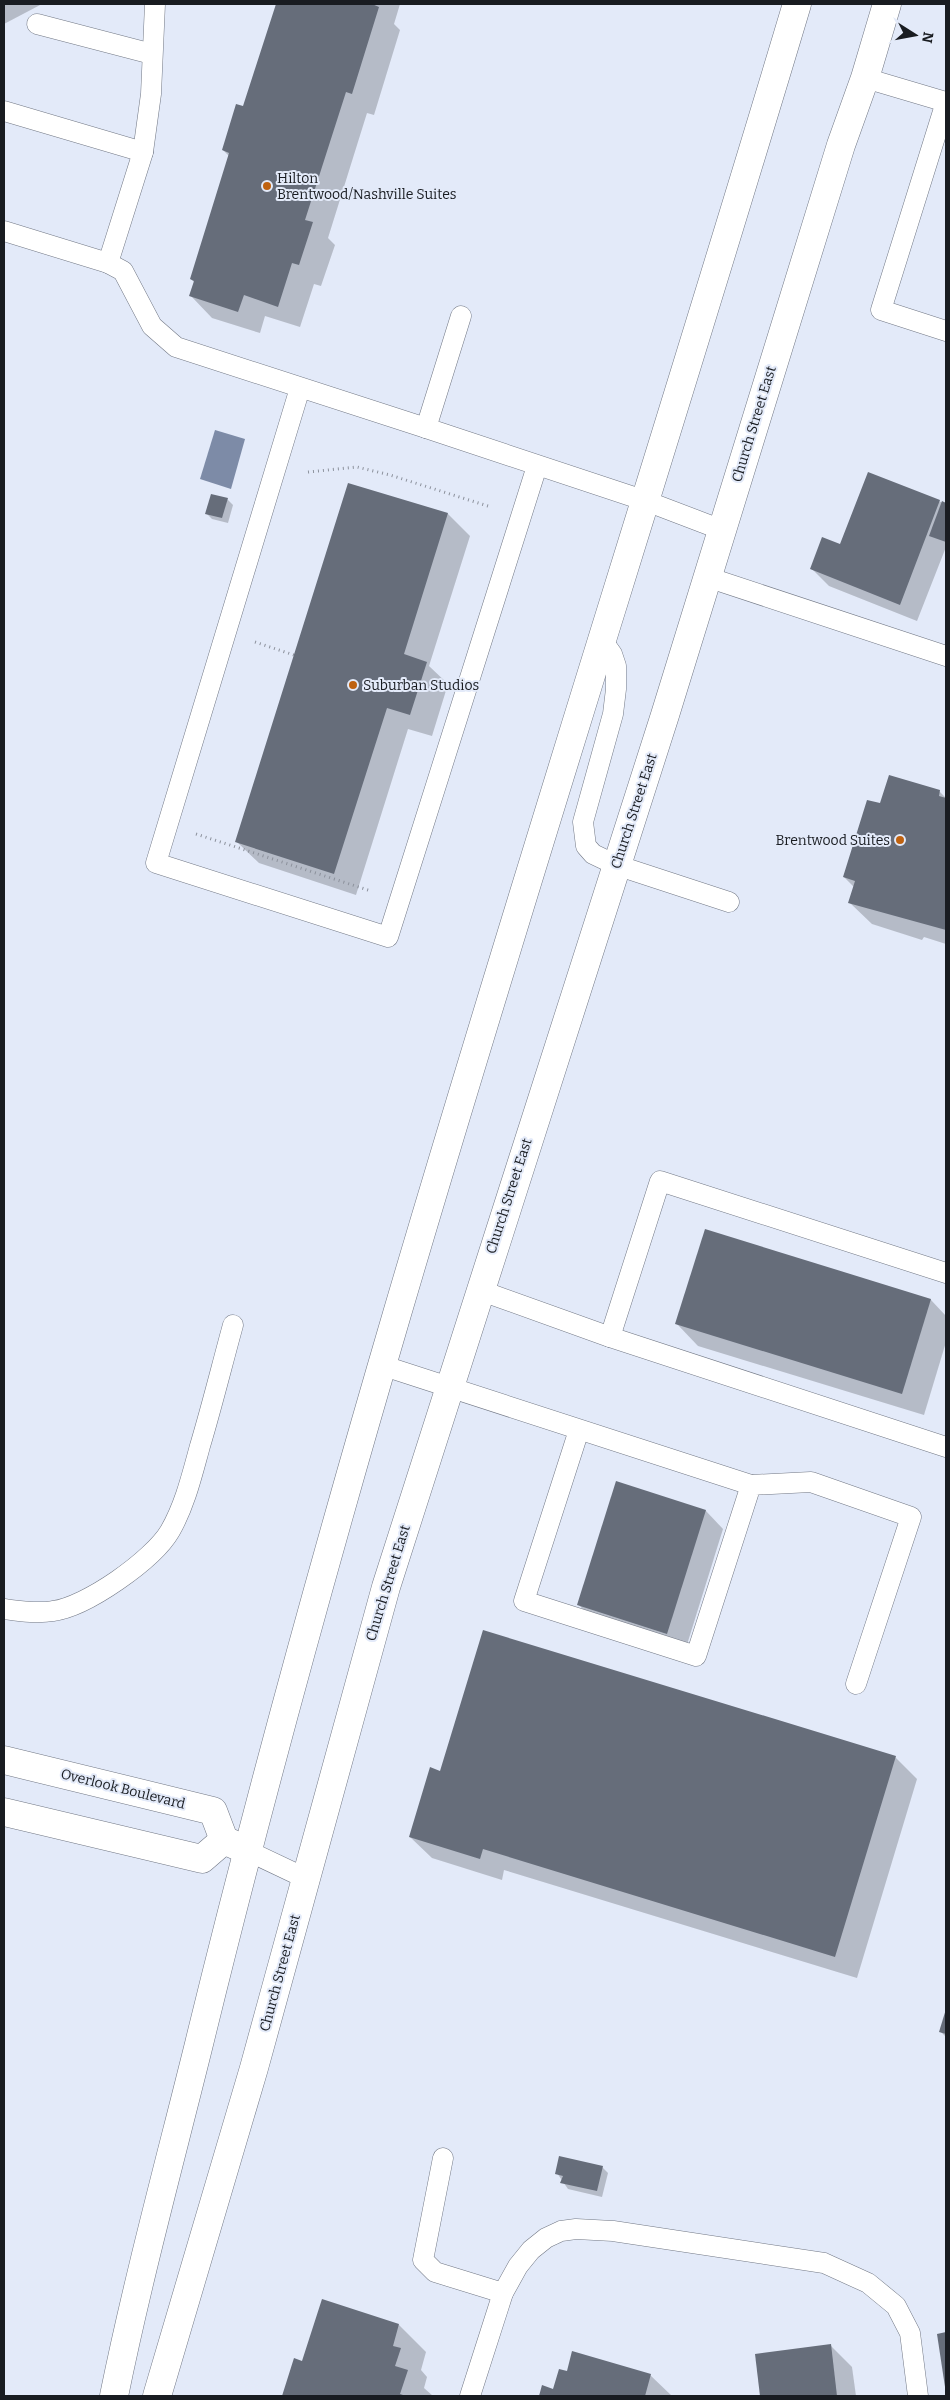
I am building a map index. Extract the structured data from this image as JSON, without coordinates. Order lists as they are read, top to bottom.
{
  "streets": {
    "main road": ["Church Street East", "Overlook Boulevard"]
  },
  "places": ["Hilton Brentwood/Nashville Suites", "Suburban Studios", "Brentwood Suites"],
  "north": "right"
}
